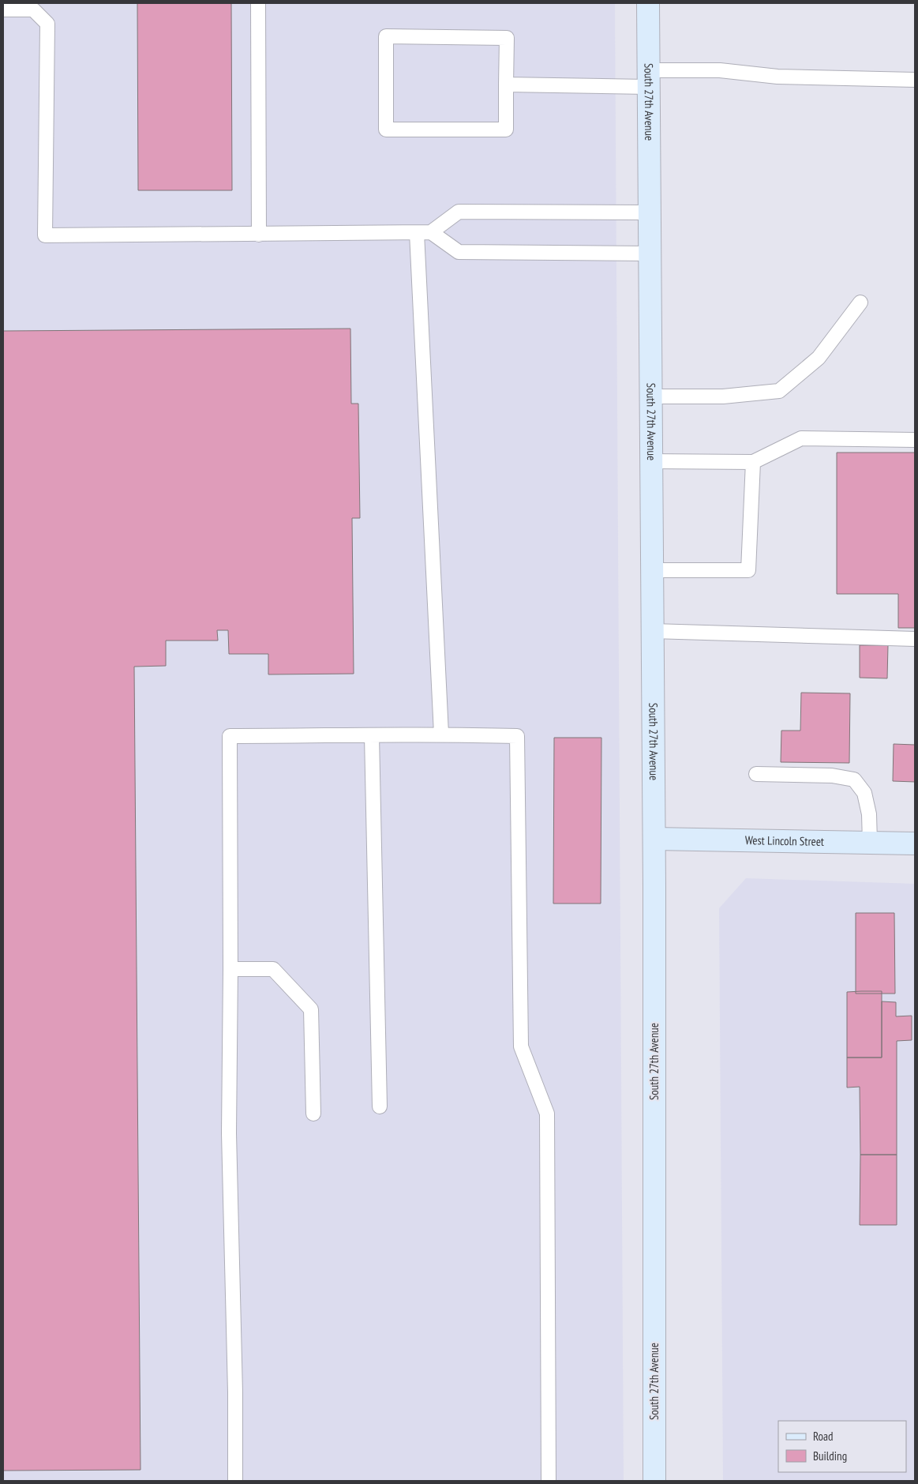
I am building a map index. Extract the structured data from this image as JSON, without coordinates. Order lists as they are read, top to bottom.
{
  "streets": {
    "main road": ["South 27th Avenue", "West Lincoln Street"]
  },
  "crossings": [
    ["South 27th Avenue", "West Lincoln Street"]
  ],
  "legend": ["Road", "Building"]
}
